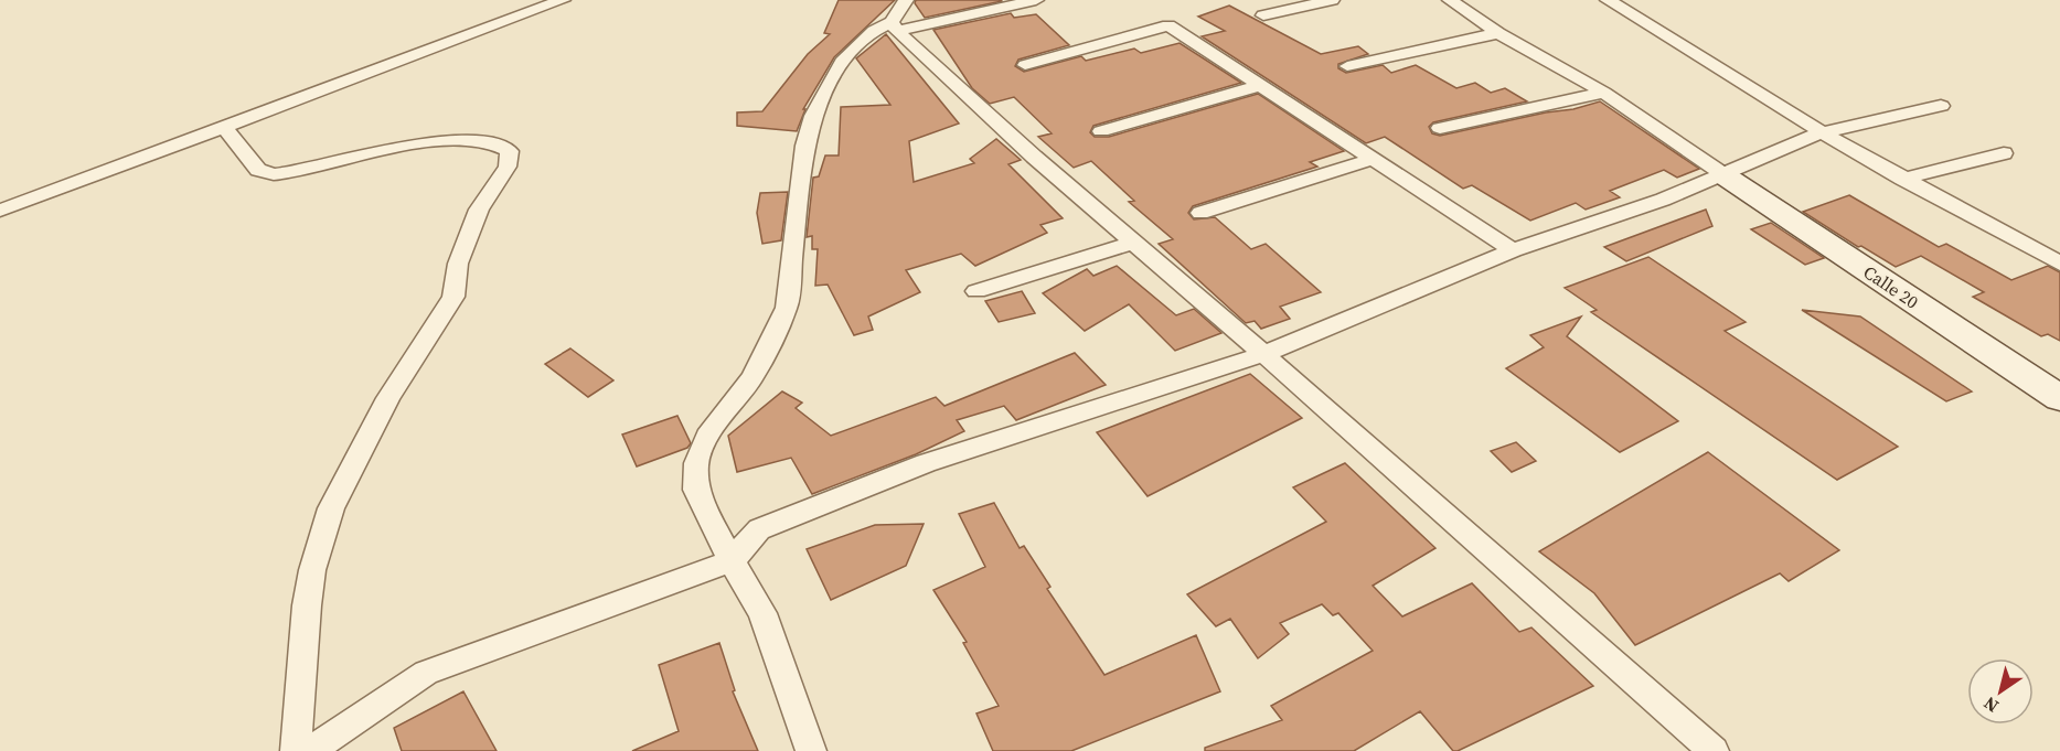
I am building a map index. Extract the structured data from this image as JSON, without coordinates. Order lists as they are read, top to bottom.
{
  "streets": {
    "main road": ["Calle 20"]
  },
  "north": "bottom left"
}
